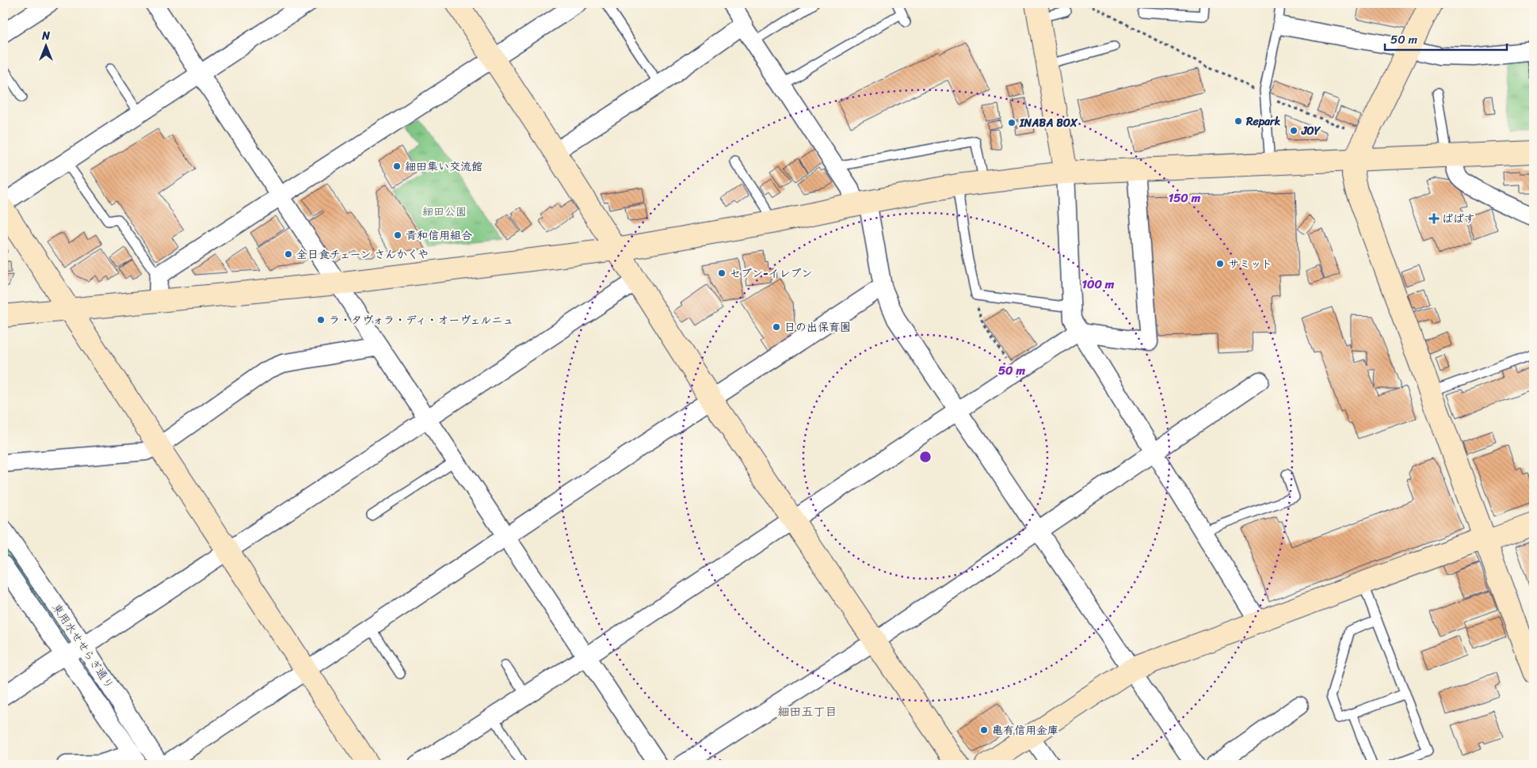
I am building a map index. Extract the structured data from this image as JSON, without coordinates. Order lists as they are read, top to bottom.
{
  "streets": {
    "street": ["東用水せせらぎ通り"]
  },
  "districts": ["細田五丁目"],
  "parks": ["細田公園"],
  "places": {
    "other": [
      "Repark",
      "INABA BOX",
      "JOY",
      "細田集い交流館",
      "青和信用組合",
      "全日食チェーン さんかくや",
      "サミット",
      "セブン-イレブン",
      "ラ・タヴォラ・ディ・オーヴェルニュ",
      "日の出保育園",
      "亀有信用金庫"
    ],
    "health": ["ぱぱす"]
  },
  "scale_bar": "50 m",
  "north": "top",
  "rings": ["150 m", "100 m", "50 m"]
}
